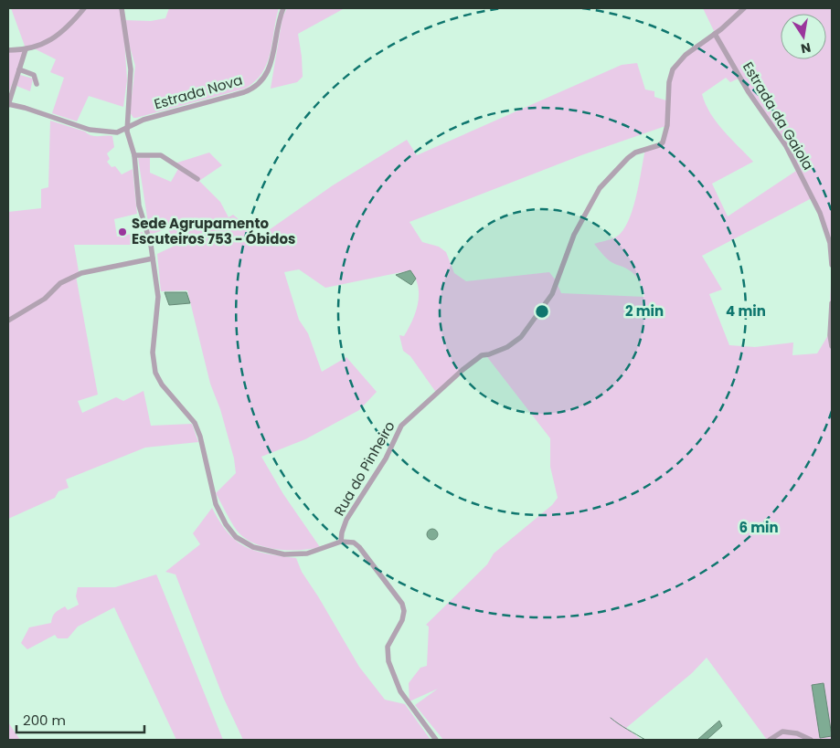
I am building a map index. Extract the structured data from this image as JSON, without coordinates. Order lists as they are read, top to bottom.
{
  "streets": {
    "street": ["Estrada Nova", "Estrada da Gaiola", "Rua do Pinheiro"]
  },
  "crossings": [
    ["Estrada da Gaiola", "Rua do Pinheiro"]
  ],
  "places": ["Sede Agrupamento Escuteiros 753 - Óbidos"],
  "scale_bar": "200 m",
  "north": "bottom",
  "rings": ["2 min", "4 min", "6 min"]
}
